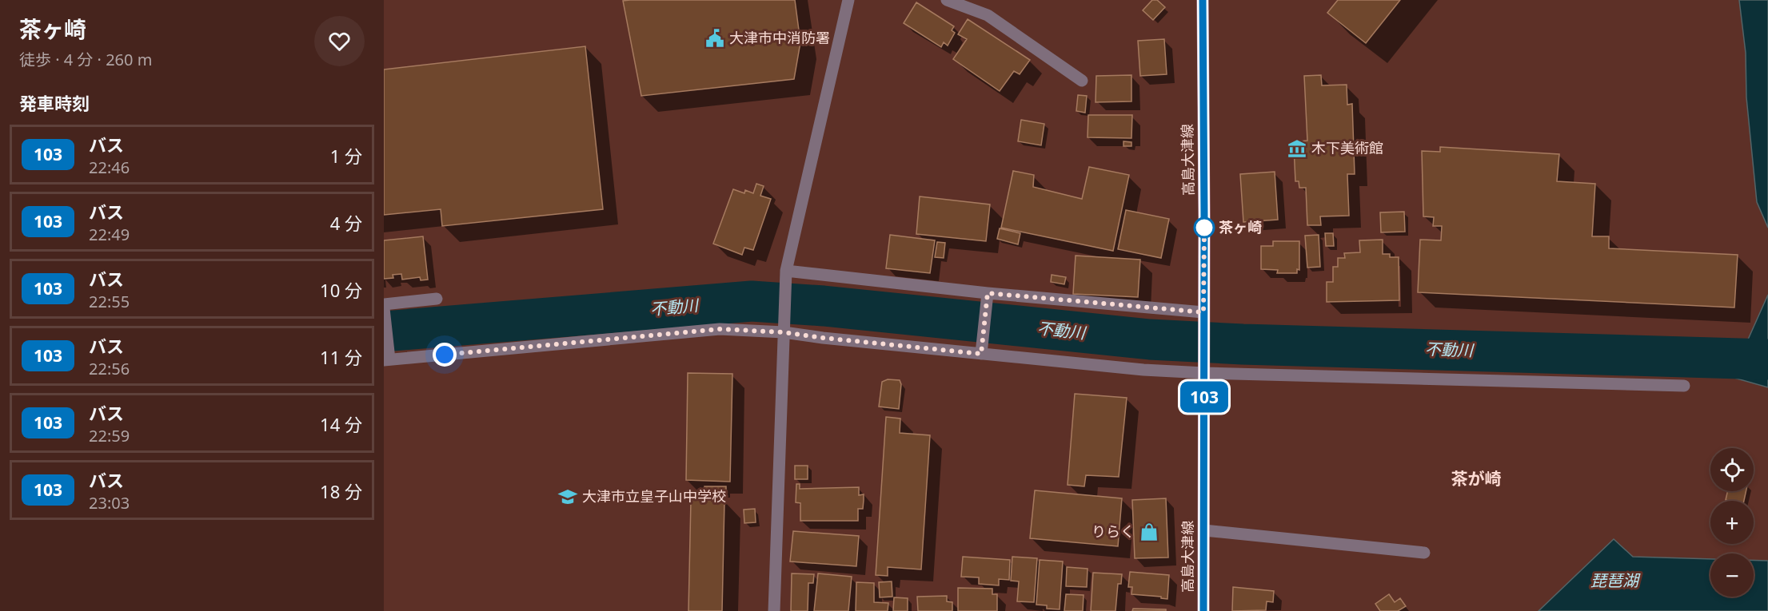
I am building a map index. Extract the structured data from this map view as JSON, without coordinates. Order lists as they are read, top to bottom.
{
  "streets": {
    "main road": ["高島大津線"]
  },
  "districts": ["茶が崎"],
  "water": ["不動川", "琵琶湖"],
  "places": {
    "public building": ["大津市中消防署"],
    "museum": ["木下美術館"],
    "other": ["茶ヶ崎"],
    "school or university": ["大津市立皇子山中学校"],
    "shop": ["りらく"]
  },
  "lines": ["bus line 103"],
  "page": {
    "heading": [
      ["茶ヶ崎", "徒歩 · 4 分 · 260 m"],
      "発車時刻"
    ],
    "on_map": "103",
    "list": [
      {
        "mark": "103",
        "name": "バス",
        "note": "22:46",
        "value": "1 分"
      },
      {
        "mark": "103",
        "name": "バス",
        "note": "22:49",
        "value": "4 分"
      },
      {
        "mark": "103",
        "name": "バス",
        "note": "22:55",
        "value": "10 分"
      },
      {
        "mark": "103",
        "name": "バス",
        "note": "22:56",
        "value": "11 分"
      },
      {
        "mark": "103",
        "name": "バス",
        "note": "22:59",
        "value": "14 分"
      },
      {
        "mark": "103",
        "name": "バス",
        "note": "23:03",
        "value": "18 分"
      }
    ],
    "map_buttons": ["+", "−"]
  }
}
